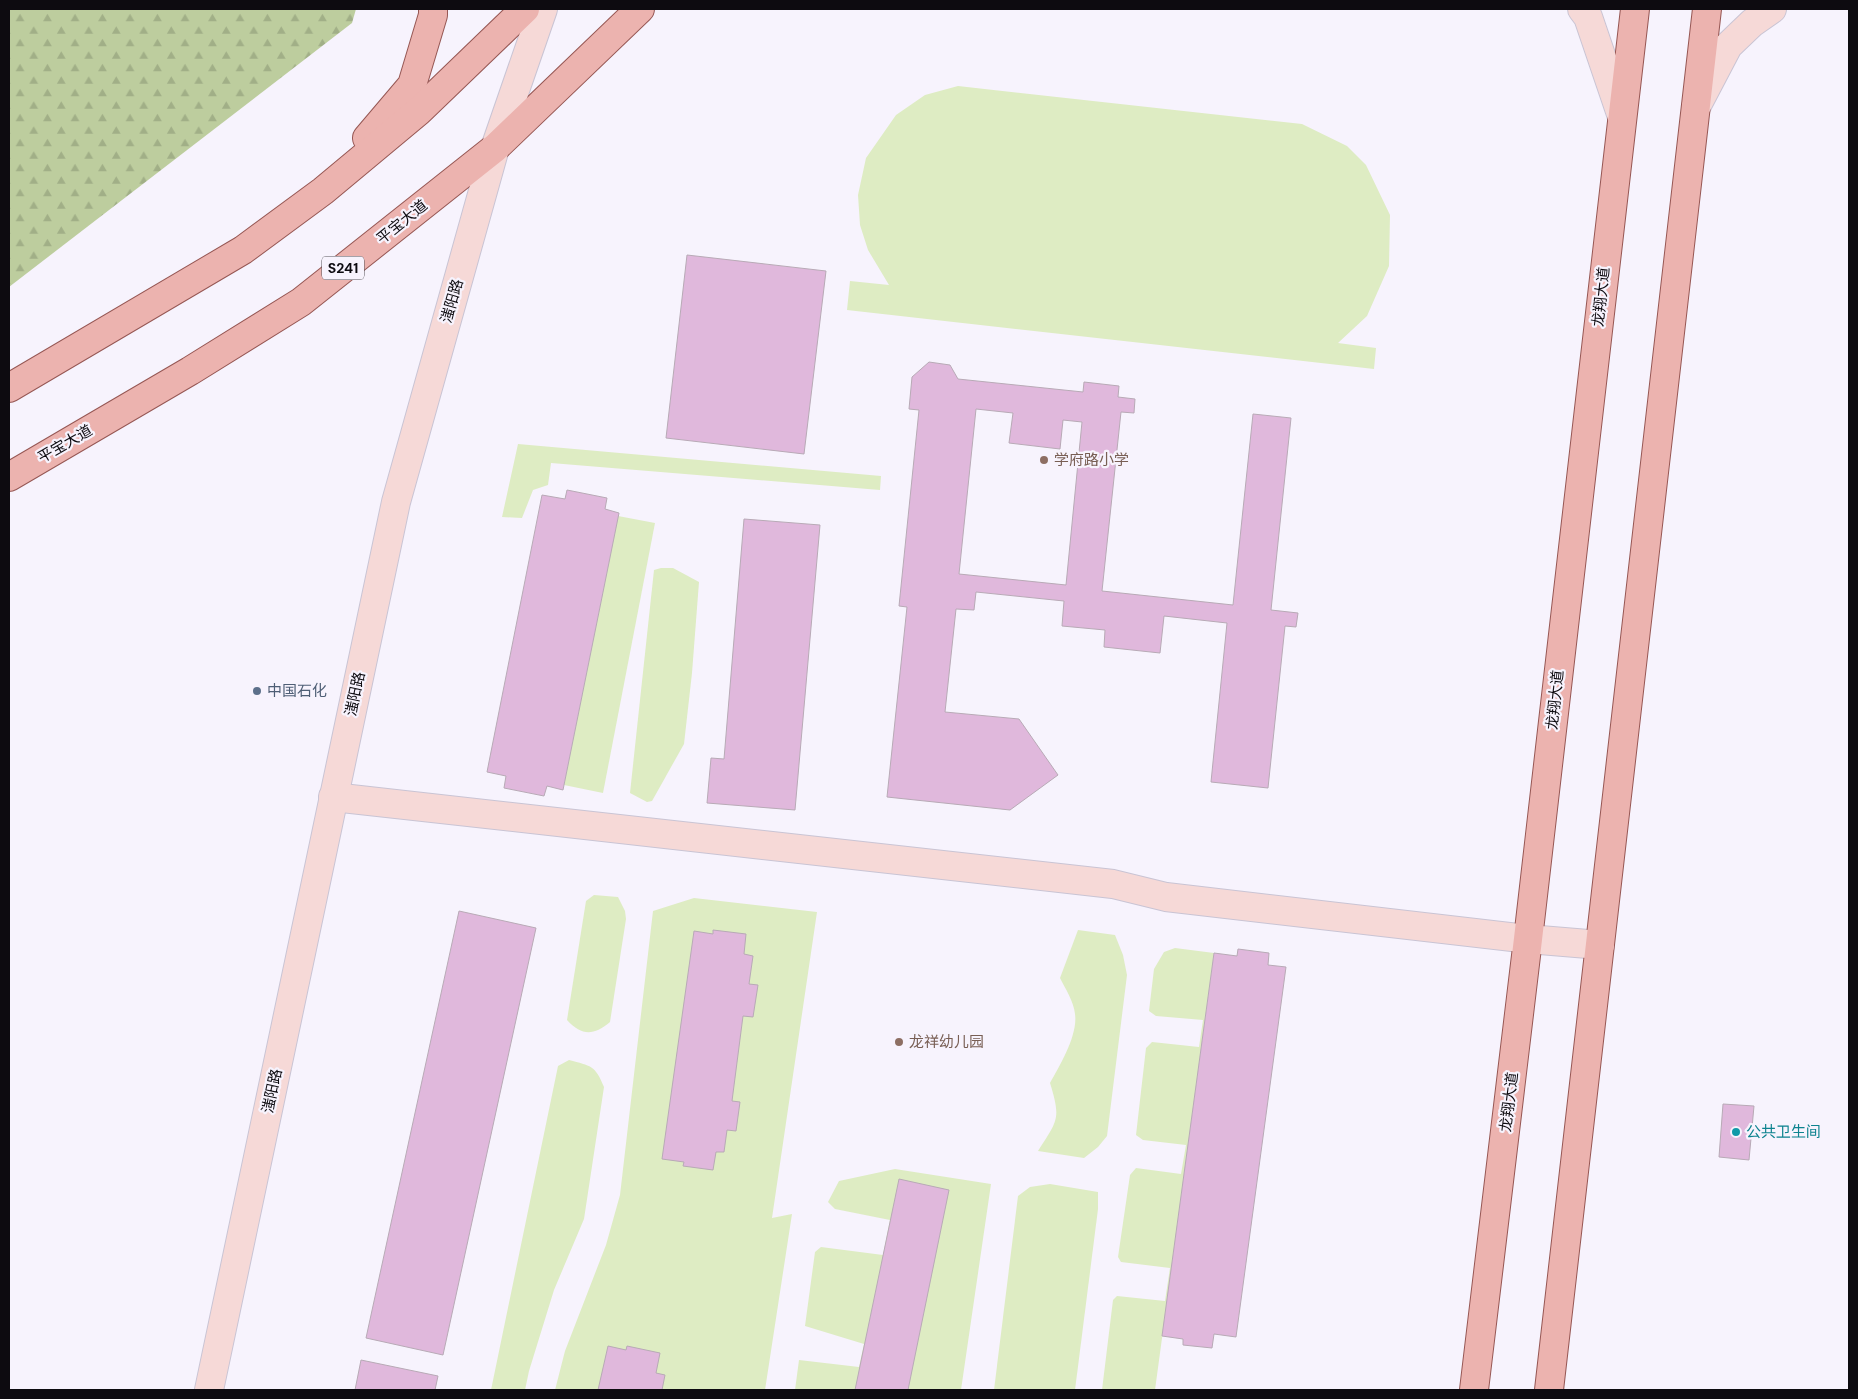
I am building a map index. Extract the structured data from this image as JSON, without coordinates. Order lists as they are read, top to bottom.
{
  "streets": {
    "main road": [
      "平宝大道",
      "S241",
      "龙翔大道",
      "滍阳路"
    ]
  },
  "crossings": [
    ["平宝大道", "滍阳路"]
  ],
  "places": [
    "学府路小学",
    "中国石化",
    "龙祥幼儿园",
    "公共卫生间"
  ]
}
